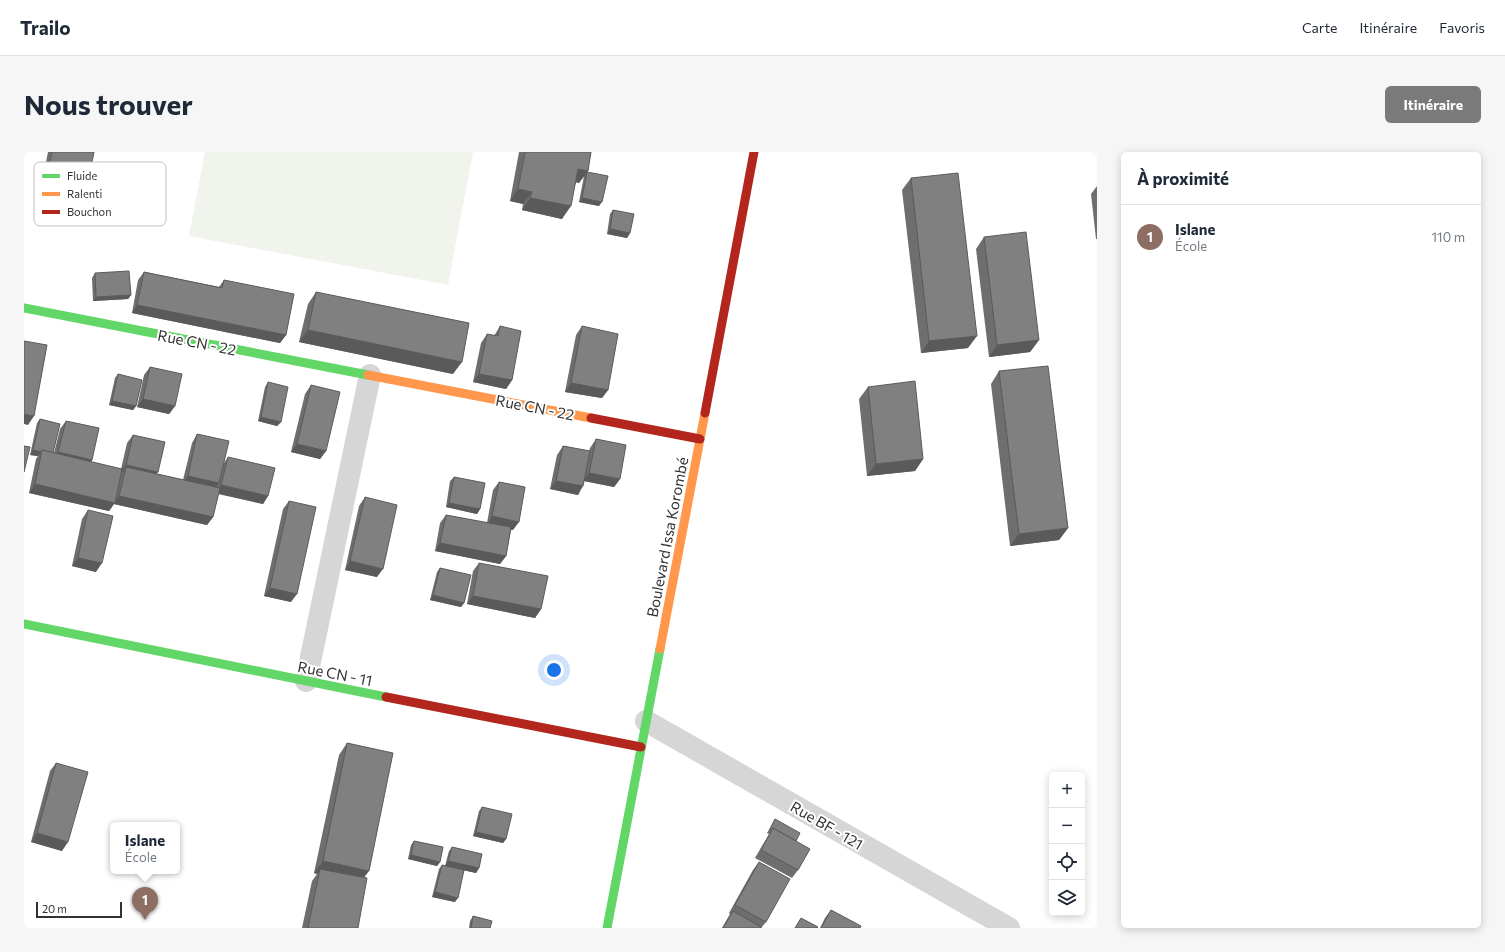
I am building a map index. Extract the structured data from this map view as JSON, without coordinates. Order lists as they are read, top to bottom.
{
  "streets": {
    "street": [
      "Rue CN - 22",
      "Boulevard Issa Korombé",
      "Rue CN - 11",
      "Rue BF - 121"
    ]
  },
  "crossings": [
    ["Rue CN - 22", "Boulevard Issa Korombé"],
    ["Boulevard Issa Korombé", "Rue CN - 11"],
    ["Boulevard Issa Korombé", "Rue BF - 121"]
  ],
  "legend": ["Fluide", "Ralenti", "Bouchon"],
  "scale_bar": "20 m",
  "page": {
    "header": "Trailo",
    "nav": ["Carte", "Itinéraire", "Favoris"],
    "buttons": "Itinéraire",
    "title": "Nous trouver",
    "heading": "À proximité",
    "list": [
      {
        "mark": "1",
        "name": "Islane",
        "note": "École",
        "value": "110 m"
      }
    ],
    "map_buttons": ["+", "−"],
    "popup": ["Islane", "École"],
    "pins": "1",
    "scale": "20 m"
  }
}
